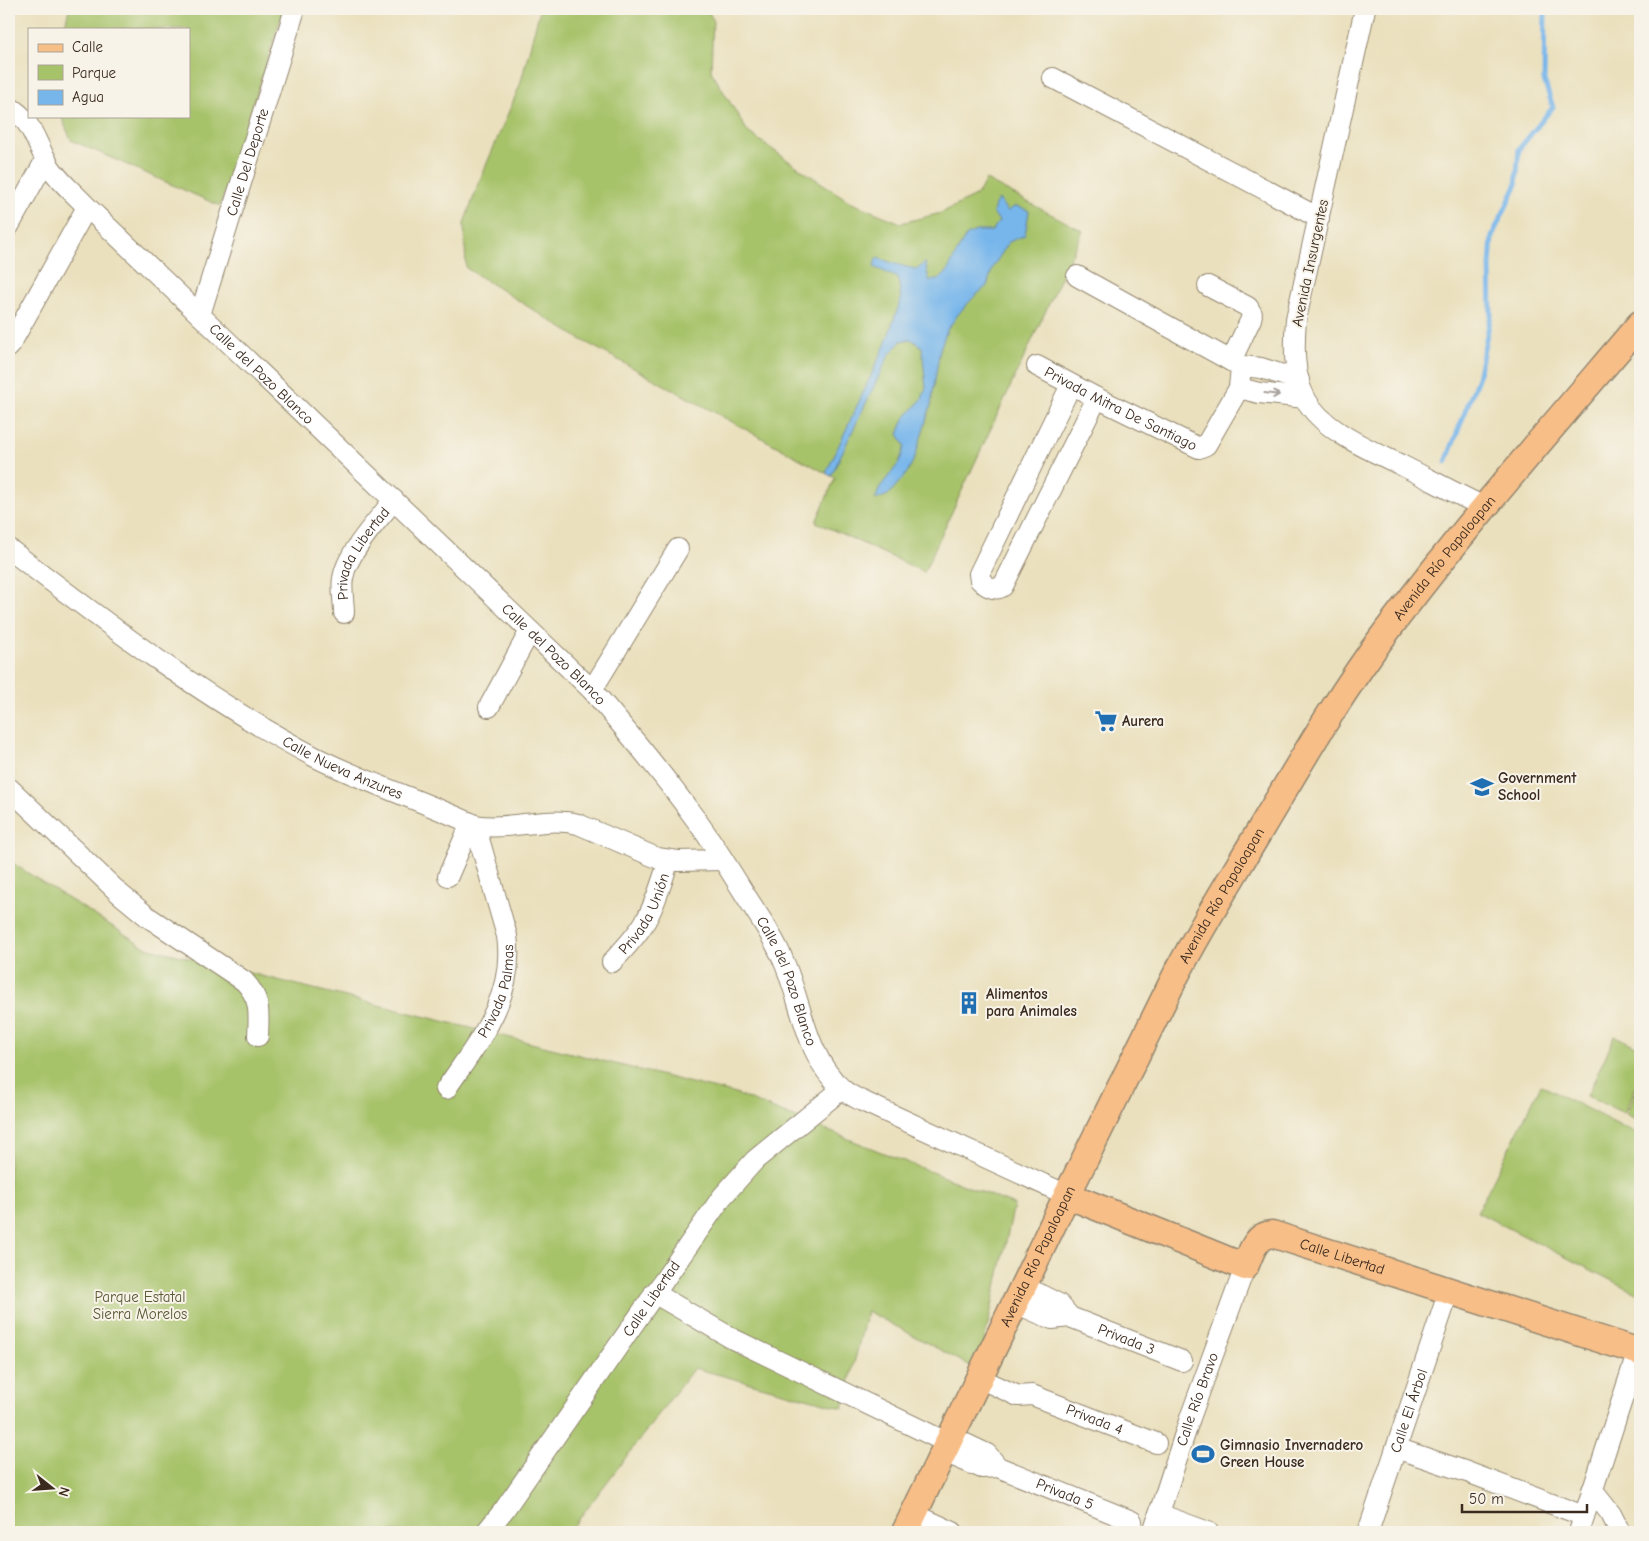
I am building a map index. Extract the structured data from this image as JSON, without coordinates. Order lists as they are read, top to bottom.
{
  "streets": {
    "main road": ["Avenida Río Papaloapan", "Calle Libertad"],
    "street": [
      "Calle Del Deporte",
      "Avenida Insurgentes",
      "Calle del Pozo Blanco",
      "Privada Mitra De Santiago",
      "Privada Libertad",
      "Calle Nueva Anzures",
      "Privada Unión",
      "Privada Palmas",
      "Privada 3",
      "Calle Río Bravo",
      "Calle El Árbol",
      "Privada 4",
      "Privada 5"
    ]
  },
  "crossings": [
    ["Calle Del Deporte", "Calle del Pozo Blanco"],
    ["Calle del Pozo Blanco", "Privada Libertad"],
    ["Calle del Pozo Blanco", "Avenida Río Papaloapan"],
    ["Calle del Pozo Blanco", "Calle Nueva Anzures"],
    ["Calle del Pozo Blanco", "Calle Libertad"],
    ["Avenida Río Papaloapan", "Privada 3"],
    ["Avenida Río Papaloapan", "Privada 4"],
    ["Avenida Río Papaloapan", "Privada 5"],
    ["Calle Nueva Anzures", "Privada Unión"],
    ["Calle Nueva Anzures", "Privada Palmas"],
    ["Calle Libertad", "Calle Río Bravo"],
    ["Calle Libertad", "Calle El Árbol"],
    ["Calle Libertad", "Privada 5"]
  ],
  "parks": ["Parque Estatal Sierra Morelos"],
  "places": {
    "supermarket": ["Aurera"],
    "school or university": ["Government School"],
    "building": ["Alimentos para Animales"],
    "sports": ["Gimnasio Invernadero Green House"]
  },
  "legend": ["Calle", "Parque", "Agua"],
  "scale_bar": "50 m",
  "north": "right"
}
